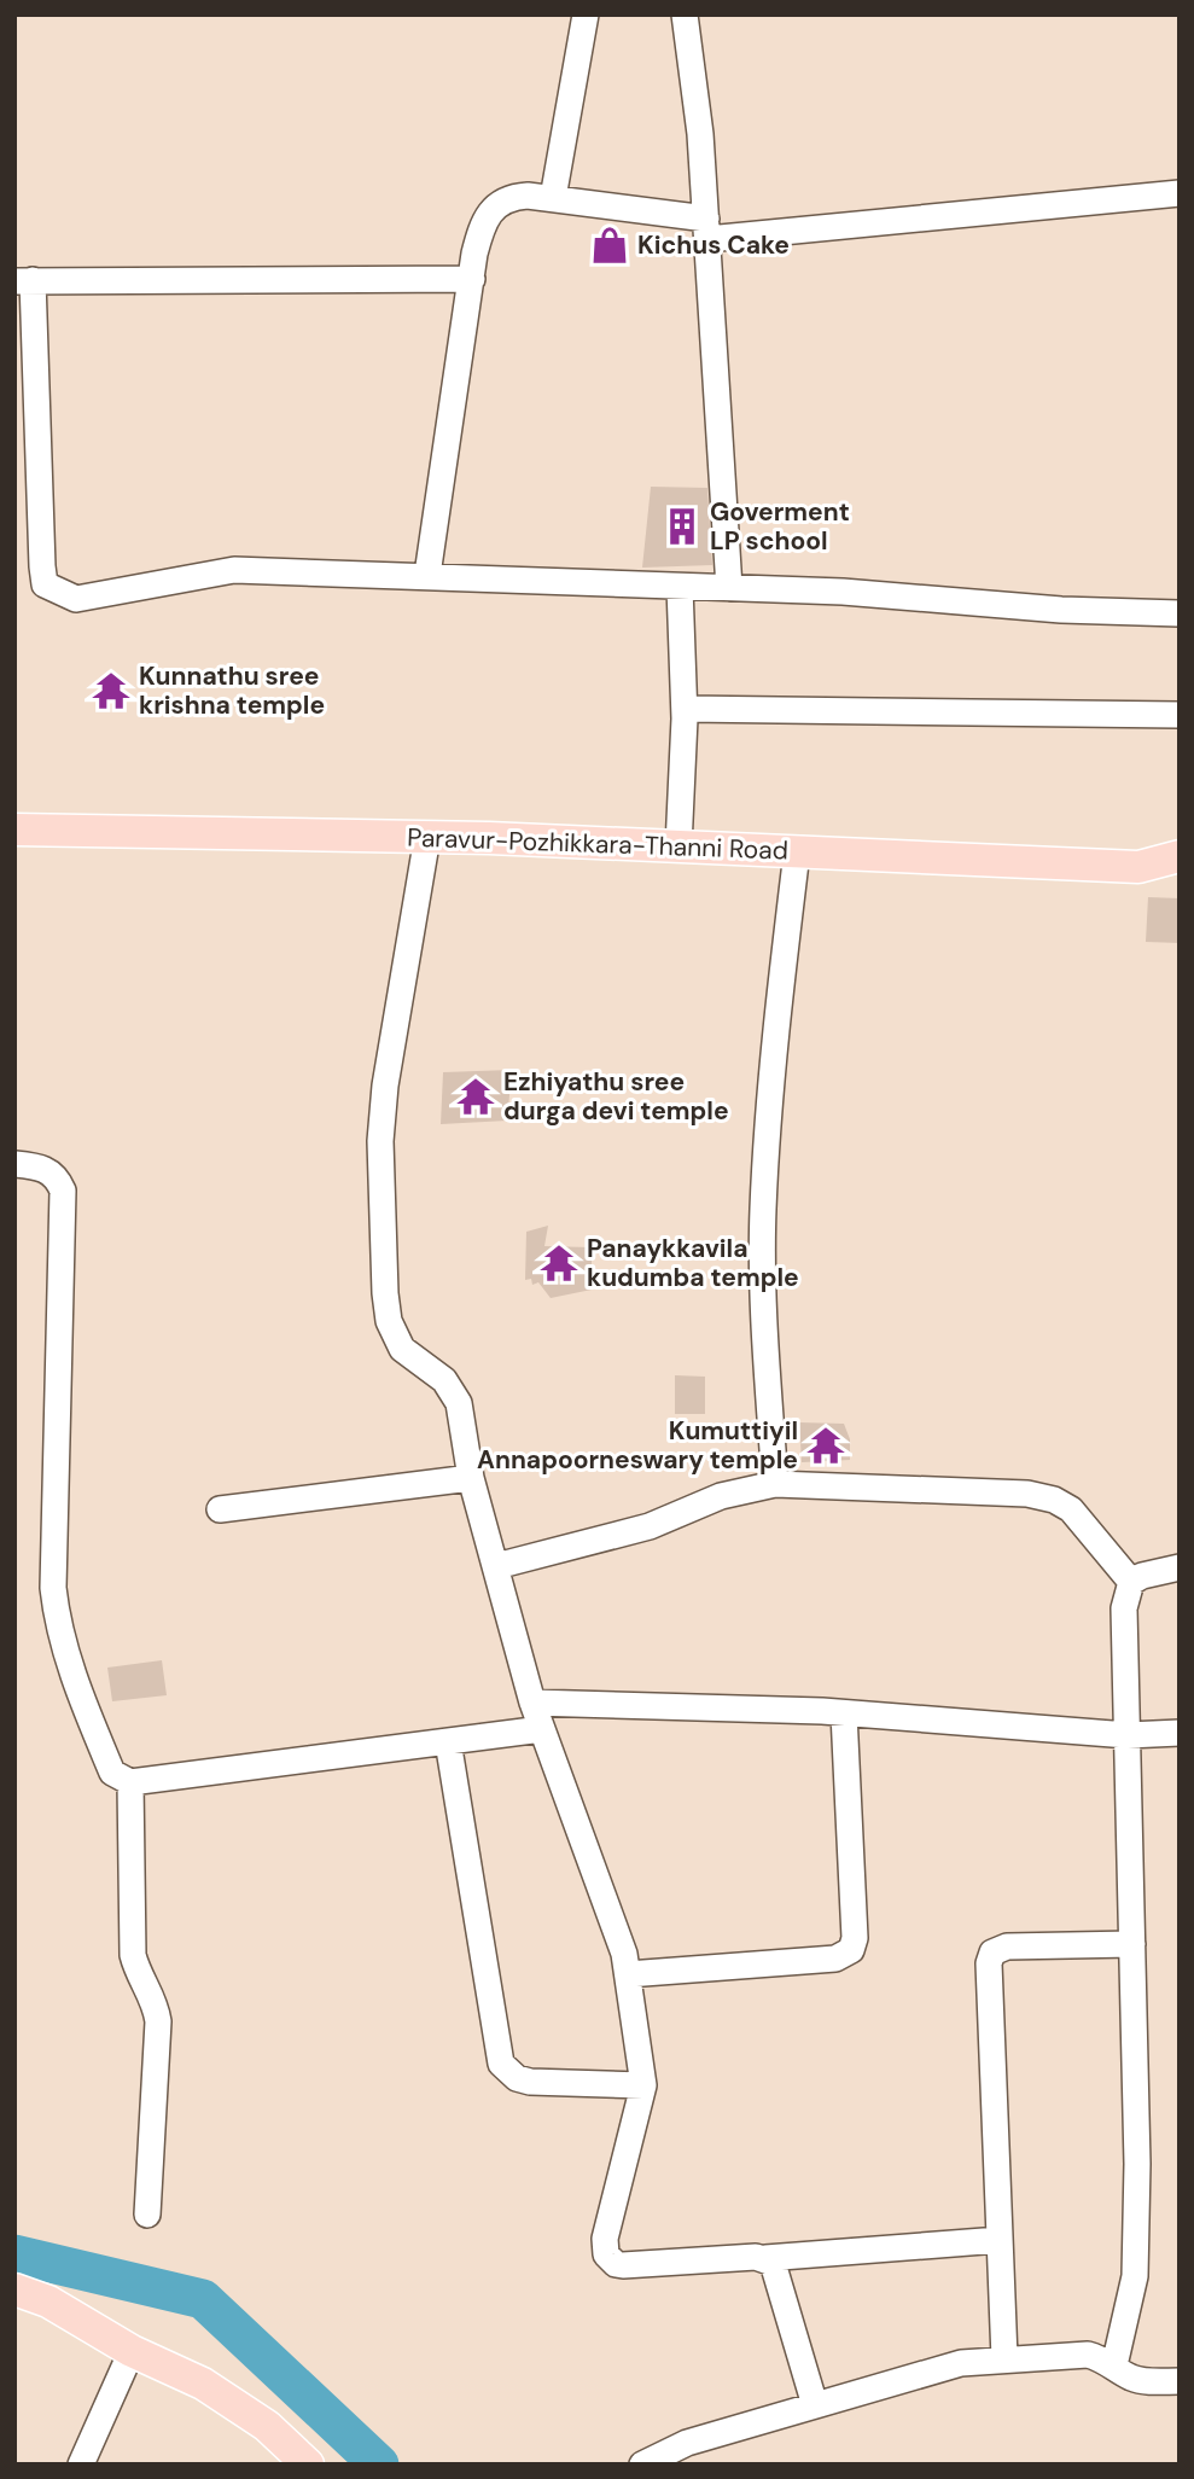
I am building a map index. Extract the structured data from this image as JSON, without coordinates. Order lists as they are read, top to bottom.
{
  "streets": {
    "main road": ["Paravur-Pozhikkara-Thanni Road"]
  },
  "places": {
    "shop": ["Kichus Cake"],
    "building": ["Goverment LP school"],
    "temple": [
      "Kunnathu sree krishna temple",
      "Ezhiyathu sree durga devi temple",
      "Panaykkavila kudumba temple",
      "Kumuttiyil Annapoorneswary temple"
    ]
  }
}
